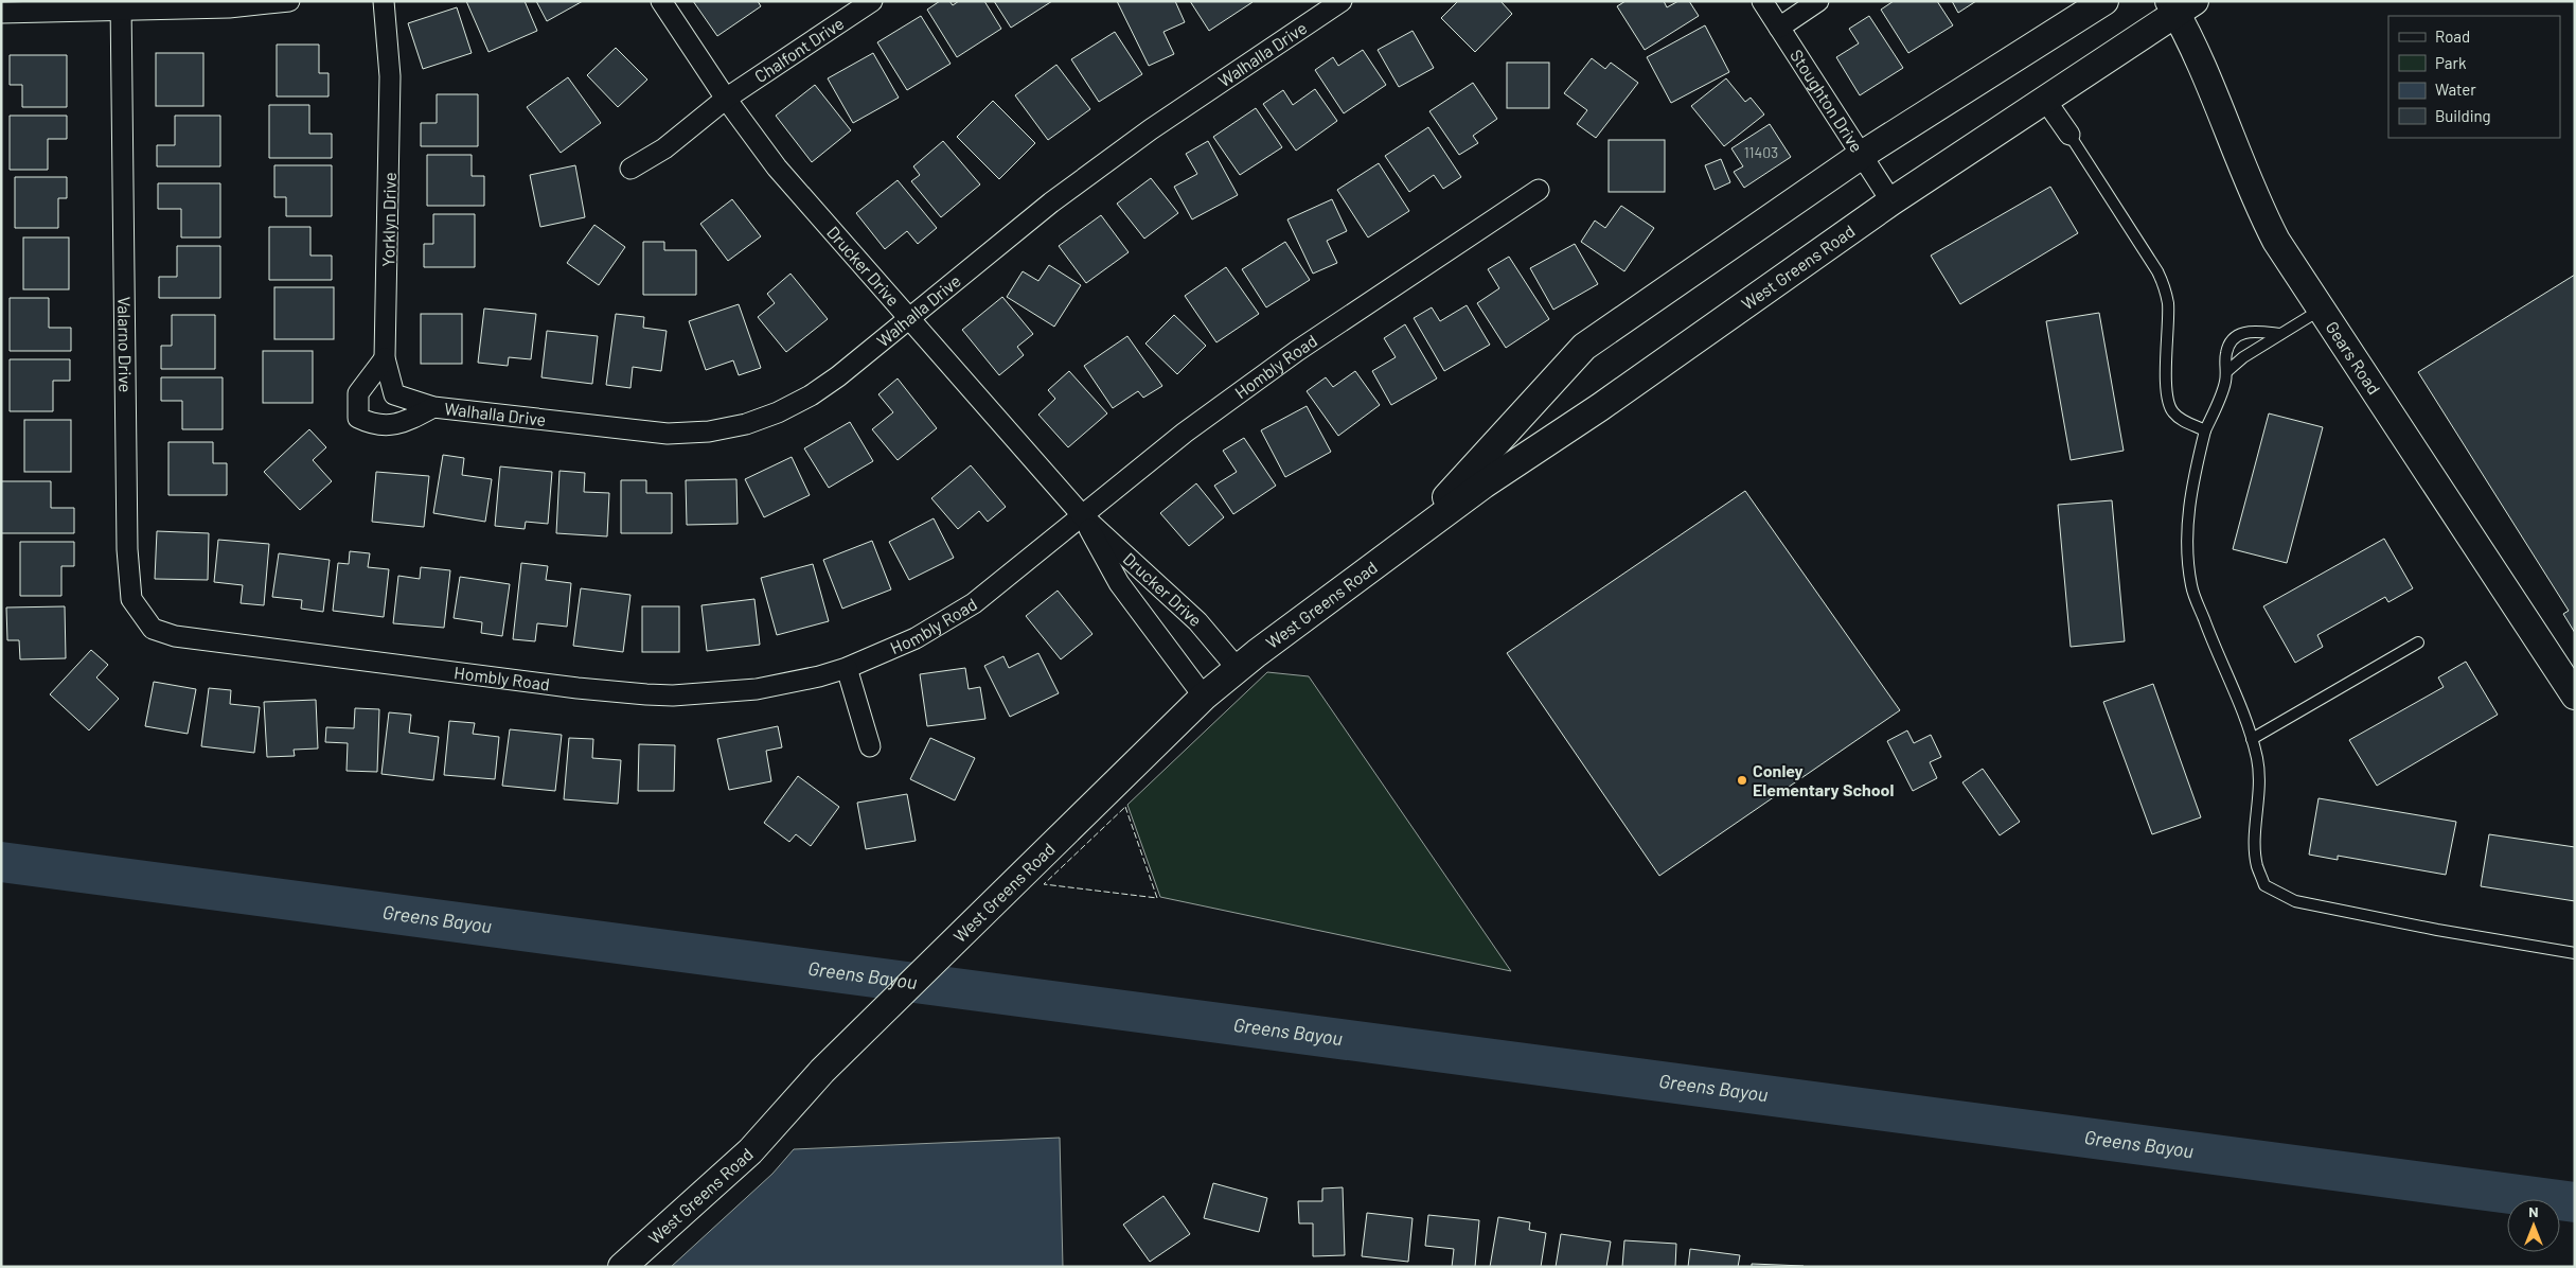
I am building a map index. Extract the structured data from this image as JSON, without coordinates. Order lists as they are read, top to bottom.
{
  "streets": {
    "main road": ["West Greens Road", "Gears Road"],
    "street": [
      "Chalfont Drive",
      "Walhalla Drive",
      "Stoughton Drive",
      "Yorklyn Drive",
      "Drucker Drive",
      "Valarno Drive",
      "Hombly Road"
    ]
  },
  "crossings": [
    ["Chalfont Drive", "Drucker Drive"],
    ["Walhalla Drive", "Yorklyn Drive"],
    ["Walhalla Drive", "Drucker Drive"],
    ["Stoughton Drive", "West Greens Road"],
    ["Drucker Drive", "West Greens Road"],
    ["Drucker Drive", "Hombly Road"],
    ["West Greens Road", "Gears Road"],
    ["Valarno Drive", "Hombly Road"]
  ],
  "water": ["Greens Bayou"],
  "places": ["Conley Elementary School"],
  "house_numbers": ["11403"],
  "legend": [
    "Road",
    "Park",
    "Water",
    "Building"
  ],
  "north": "top"
}
